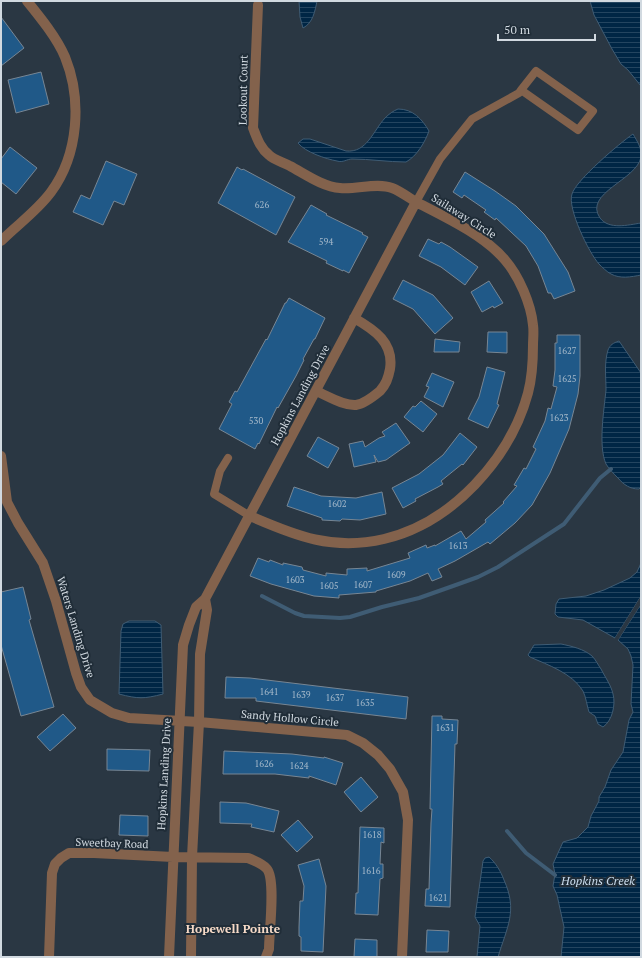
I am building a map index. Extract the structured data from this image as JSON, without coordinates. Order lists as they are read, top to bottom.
{
  "streets": {
    "street": [
      "Lookout Court",
      "Sailaway Circle",
      "Hopkins Landing Drive",
      "Waters Landing Drive",
      "Sandy Hollow Circle",
      "Sweetbay Road"
    ]
  },
  "crossings": [
    ["Lookout Court", "Sailaway Circle"],
    ["Lookout Court", "Hopkins Landing Drive"],
    ["Sailaway Circle", "Hopkins Landing Drive"],
    ["Hopkins Landing Drive", "Waters Landing Drive"],
    ["Hopkins Landing Drive", "Sweetbay Road"],
    ["Waters Landing Drive", "Sandy Hollow Circle"]
  ],
  "districts": ["Hopewell Pointe"],
  "water": ["Hopkins Creek"],
  "house_numbers": [
    "626",
    "594",
    "1627",
    "1625",
    "1623",
    "530",
    "1602",
    "1613",
    "1609",
    "1603",
    "1607",
    "1605",
    "1641",
    "1639",
    "1637",
    "1635",
    "1631",
    "1626",
    "1624",
    "1618",
    "1616",
    "1621"
  ],
  "scale_bar": "50 m"
}
